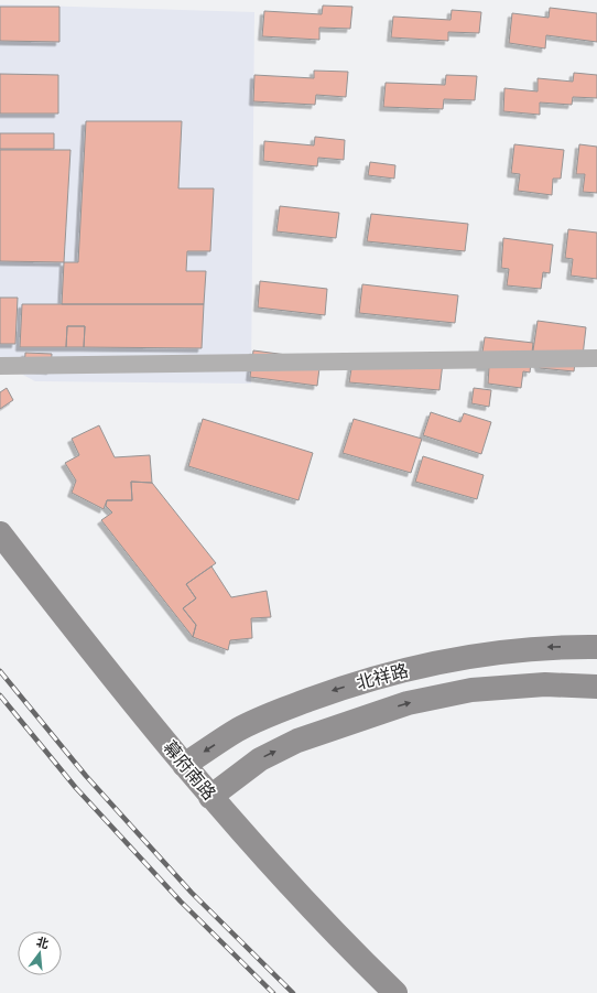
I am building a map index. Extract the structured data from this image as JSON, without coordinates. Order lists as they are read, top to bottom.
{
  "streets": {
    "street": ["北祥路", "幕府南路"]
  },
  "crossings": [
    ["北祥路", "幕府南路"]
  ],
  "north": "top"
}
